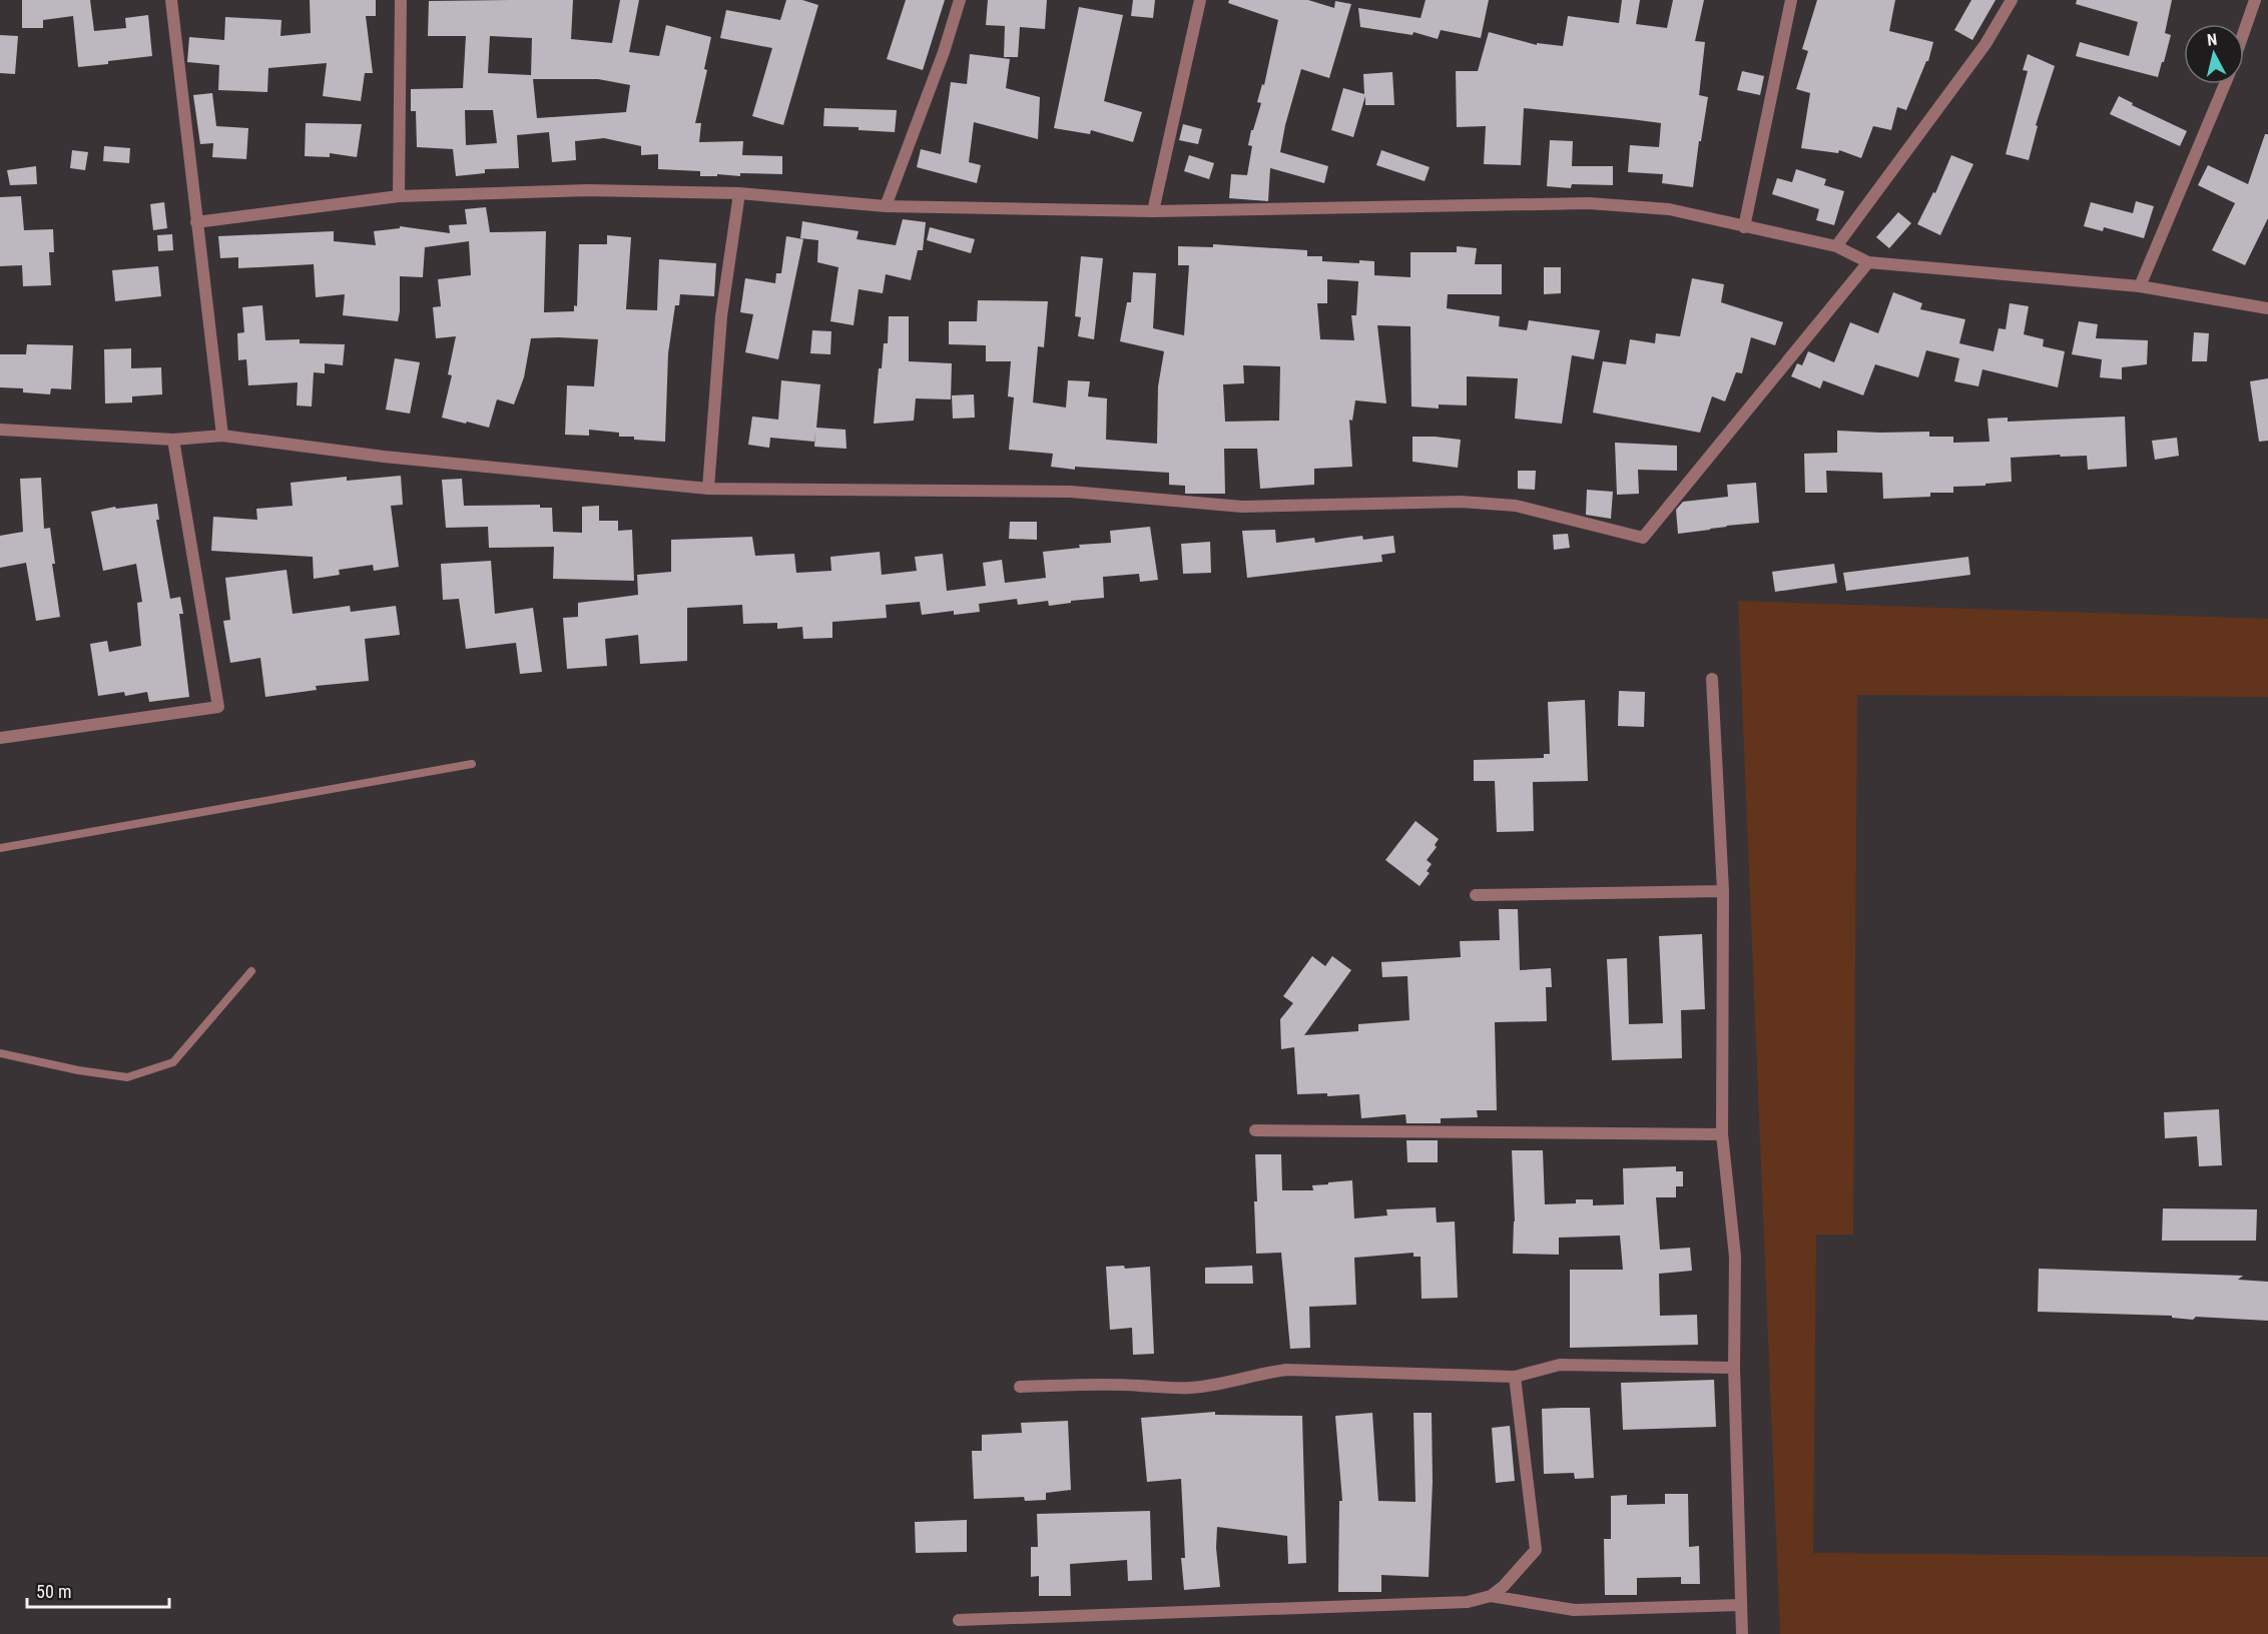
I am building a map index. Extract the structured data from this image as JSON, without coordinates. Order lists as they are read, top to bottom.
{
  "scale_bar": "50 m",
  "north": "top"
}
